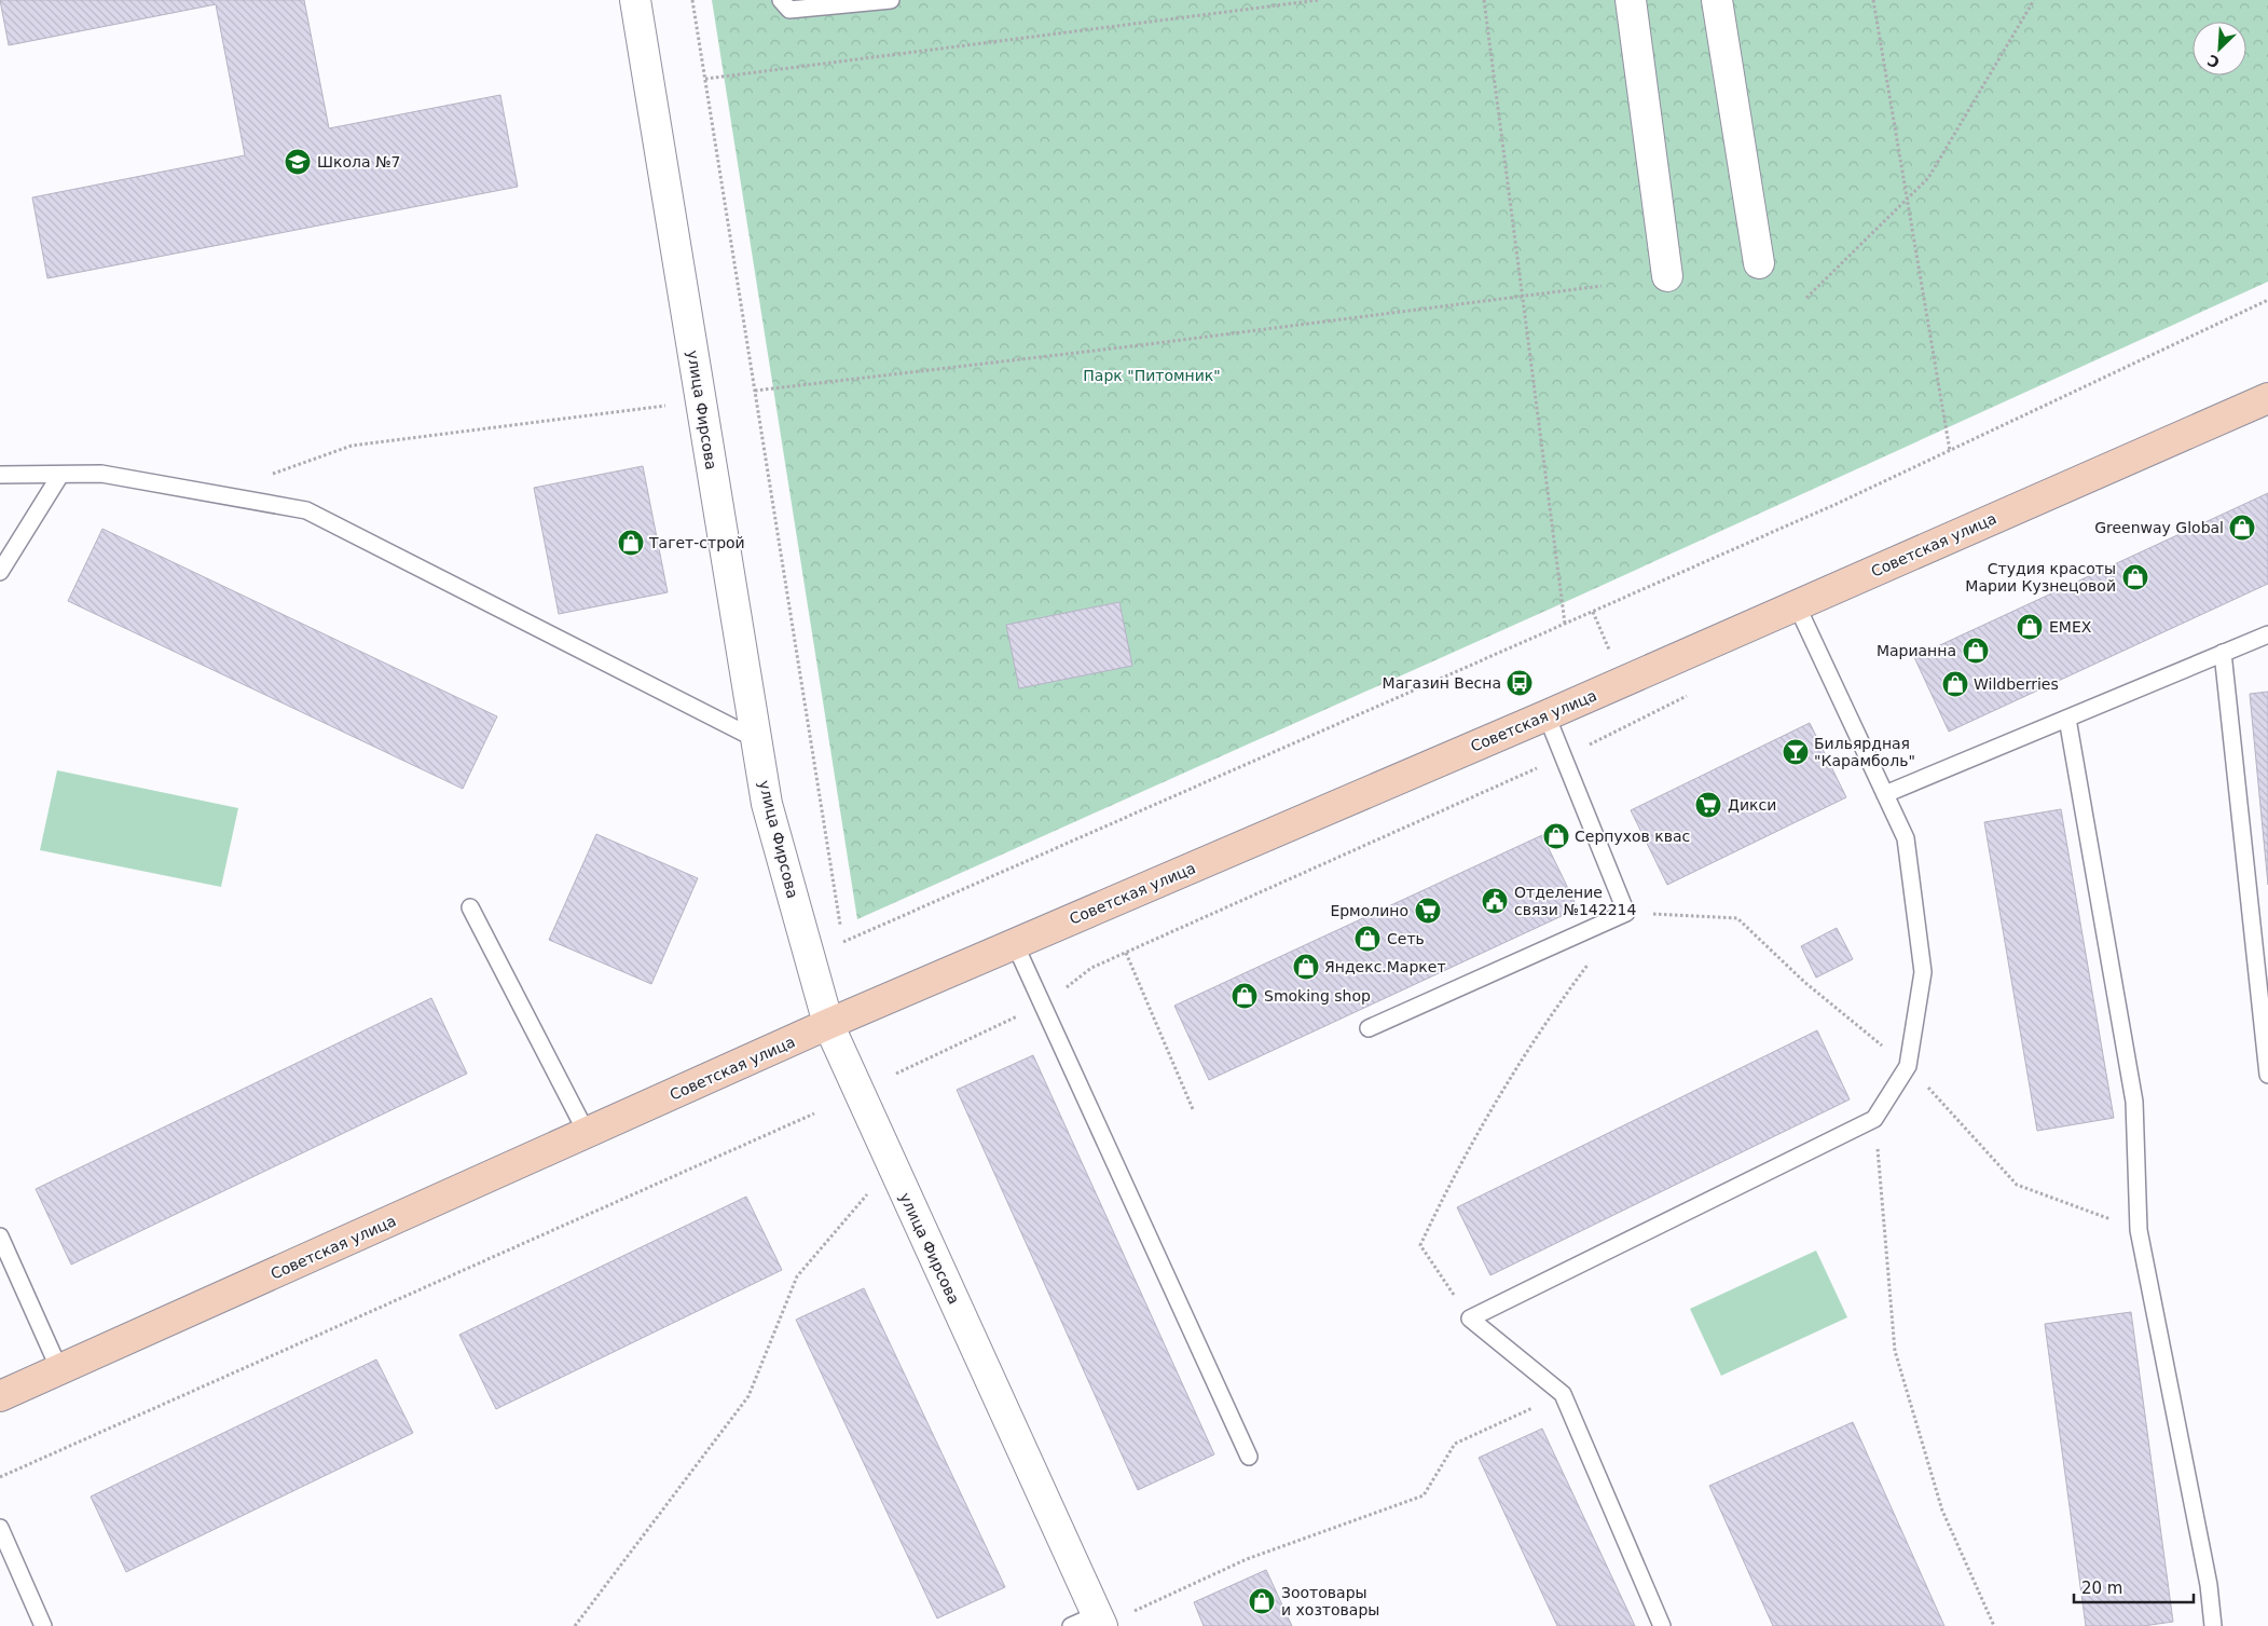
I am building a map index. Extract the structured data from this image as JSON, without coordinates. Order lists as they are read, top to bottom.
{
  "streets": {
    "street": ["улица Фирсова", "Советская улица"]
  },
  "crossings": [
    ["улица Фирсова", "Советская улица"]
  ],
  "parks": ["Парк \"Питомник\""],
  "places": {
    "school or university": ["Школа №7"],
    "shop": [
      "Greenway Global",
      "Тагет-строй",
      "Студия красоты Марии Кузнецовой",
      "EMEX",
      "Марианна",
      "Wildberries",
      "Серпухов квас",
      "Сеть",
      "Яндекс.Маркет",
      "Smoking shop",
      "Зоотовары и хозтовары"
    ],
    "bus stop": ["Магазин Весна"],
    "bar": ["Бильярдная \"Карамболь\""],
    "supermarket": ["Дикси", "Ермолино"],
    "public building": ["Отделение связи №142214"]
  },
  "scale_bar": "20 m",
  "north": "bottom left"
}
